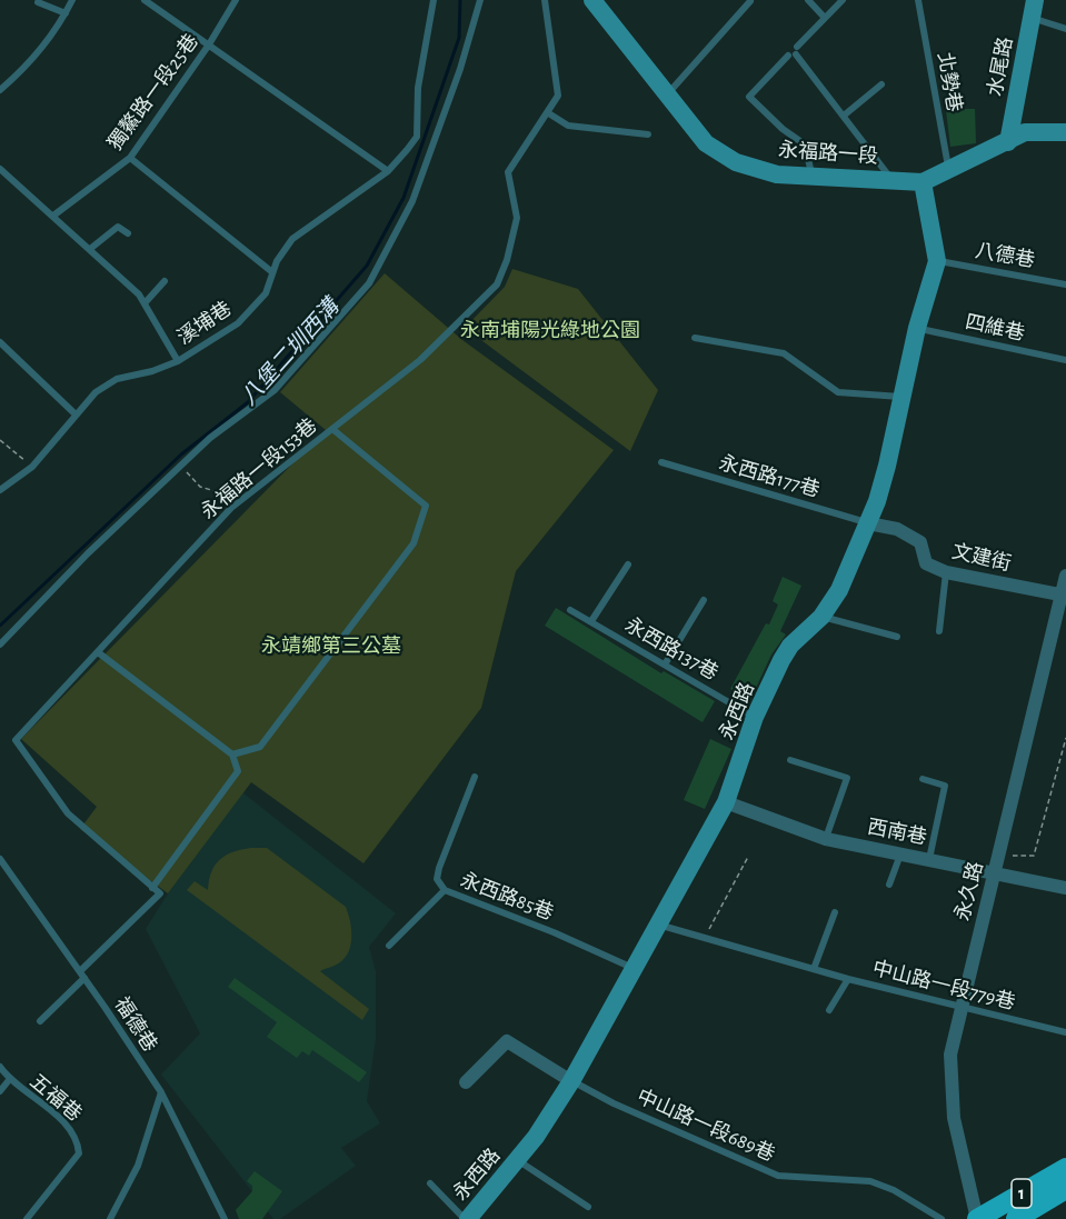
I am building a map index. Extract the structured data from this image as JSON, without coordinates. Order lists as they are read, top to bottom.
{
  "streets": {
    "main road": ["1"],
    "street": [
      "水尾路",
      "永福路一段",
      "文建街",
      "永西路",
      "西南巷",
      "永久路"
    ],
    "lane": [
      "北勢巷",
      "獨鰲路一段25巷",
      "八德巷",
      "溪埔巷",
      "四維巷",
      "永福路一段153巷",
      "永西路177巷",
      "永西路137巷",
      "永西路85巷",
      "中山路一段779巷",
      "福德巷",
      "五福巷",
      "中山路一段689巷"
    ]
  },
  "crossings": [
    ["水尾路", "永福路一段"],
    ["北勢巷", "永福路一段"],
    ["永福路一段", "永西路"],
    ["八德巷", "永西路"],
    ["四維巷", "永西路"],
    ["永西路177巷", "文建街"],
    ["永西路177巷", "永西路"],
    ["文建街", "永西路"],
    ["文建街", "永久路"],
    ["永西路137巷", "永西路"],
    ["永西路", "西南巷"],
    ["永西路", "永西路85巷"],
    ["永西路", "中山路一段779巷"],
    ["永西路", "中山路一段689巷"],
    ["西南巷", "永久路"],
    ["永久路", "中山路一段779巷"],
    ["永久路", "1"]
  ],
  "water": ["八堡二圳西溝"],
  "parks": ["永南埔陽光綠地公園", "永靖鄉第三公墓"]
}
